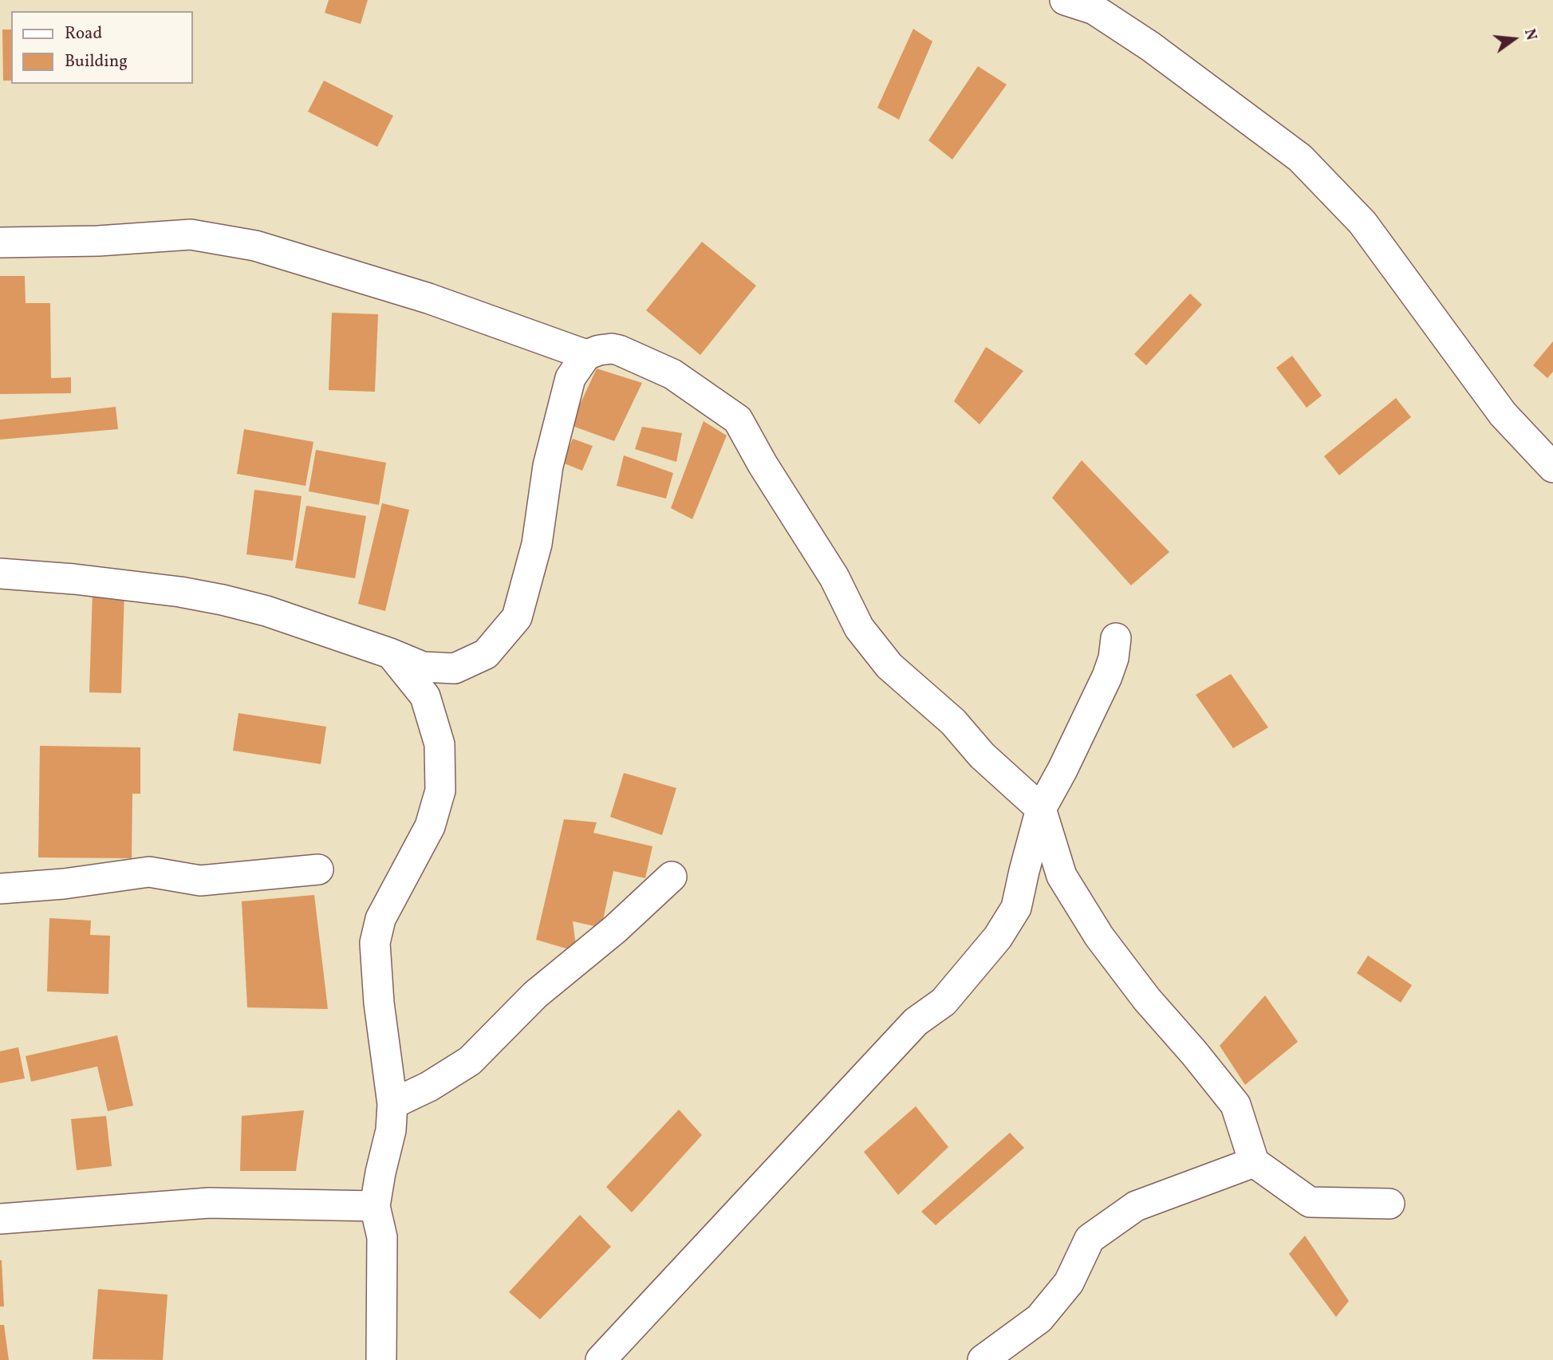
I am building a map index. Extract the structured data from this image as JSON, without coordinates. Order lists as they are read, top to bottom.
{
  "legend": ["Road", "Building"],
  "north": "right"
}
